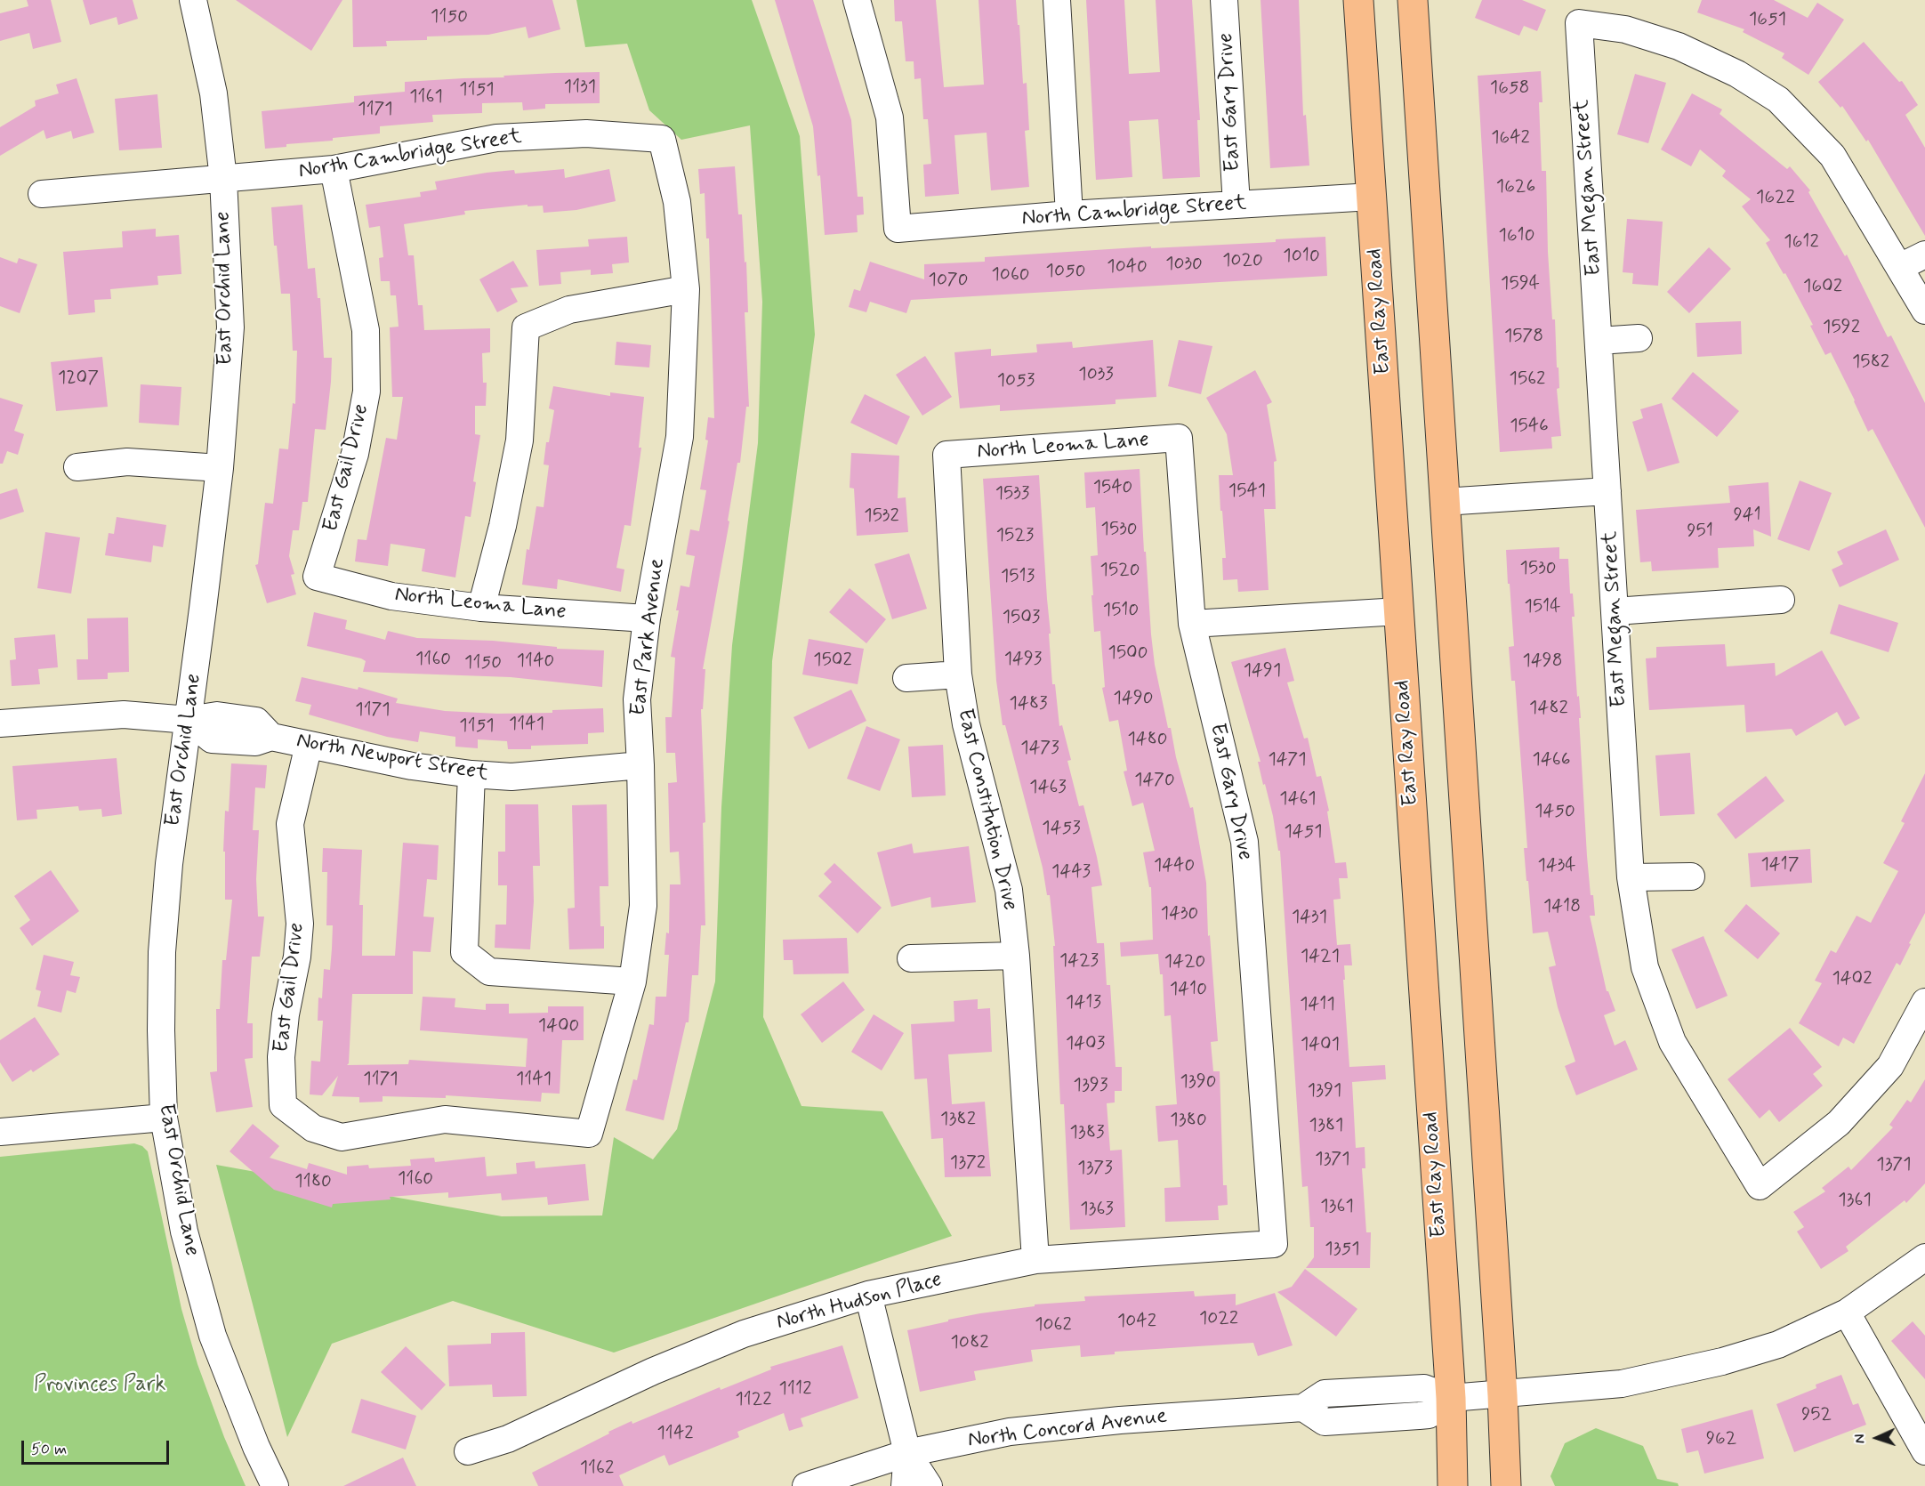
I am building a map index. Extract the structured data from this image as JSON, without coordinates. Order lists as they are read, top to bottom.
{
  "streets": {
    "main road": ["East Ray Road"],
    "street": [
      "East Gary Drive",
      "North Cambridge Street",
      "East Megan Street",
      "East Orchid Lane",
      "North Leoma Lane",
      "East Gail Drive",
      "East Park Avenue",
      "North Newport Street",
      "East Constitution Drive",
      "North Hudson Place",
      "North Concord Avenue"
    ]
  },
  "crossings": [
    ["East Gary Drive", "North Cambridge Street"],
    ["East Gary Drive", "North Leoma Lane"],
    ["East Gary Drive", "North Hudson Place"],
    ["North Cambridge Street", "East Orchid Lane"],
    ["North Cambridge Street", "East Ray Road"],
    ["North Cambridge Street", "East Gail Drive"],
    ["North Cambridge Street", "East Park Avenue"],
    ["East Orchid Lane", "North Newport Street"],
    ["East Ray Road", "North Concord Avenue"],
    ["North Leoma Lane", "East Gail Drive"],
    ["North Leoma Lane", "East Park Avenue"],
    ["North Leoma Lane", "East Constitution Drive"],
    ["East Gail Drive", "East Park Avenue"],
    ["East Gail Drive", "North Newport Street"],
    ["East Park Avenue", "North Newport Street"],
    ["East Constitution Drive", "North Hudson Place"]
  ],
  "parks": ["Provinces Park"],
  "house_numbers": [
    "1150",
    "1651",
    "1131",
    "1658",
    "1151",
    "1161",
    "1171",
    "1642",
    "1626",
    "1622",
    "1610",
    "1612",
    "1010",
    "1020",
    "1030",
    "1040",
    "1050",
    "1060",
    "1070",
    "1594",
    "1602",
    "1592",
    "1578",
    "1582",
    "1033",
    "1207",
    "1562",
    "1053",
    "1546",
    "1540",
    "1541",
    "1533",
    "941",
    "1532",
    "1530",
    "951",
    "1523",
    "1530",
    "1520",
    "1513",
    "1514",
    "1510",
    "1503",
    "1500",
    "1160",
    "1493",
    "1502",
    "1140",
    "1498",
    "1150",
    "1491",
    "1490",
    "1483",
    "1482",
    "1171",
    "1141",
    "1151",
    "1480",
    "1473",
    "1471",
    "1466",
    "1470",
    "1463",
    "1461",
    "1450",
    "1453",
    "1451",
    "1417",
    "1440",
    "1434",
    "1443",
    "1418",
    "1430",
    "1431",
    "1421",
    "1423",
    "1420",
    "1402",
    "1410",
    "1413",
    "1411",
    "1400",
    "1403",
    "1401",
    "1171",
    "1141",
    "1390",
    "1393",
    "1391",
    "1382",
    "1380",
    "1381",
    "1383",
    "1371",
    "1372",
    "1371",
    "1373",
    "1160",
    "1180",
    "1361",
    "1361",
    "1363",
    "1351",
    "1022",
    "1042",
    "1062",
    "1082",
    "1112",
    "1122",
    "952",
    "1142",
    "962",
    "1162"
  ],
  "scale_bar": "50 m",
  "north": "left"
}
